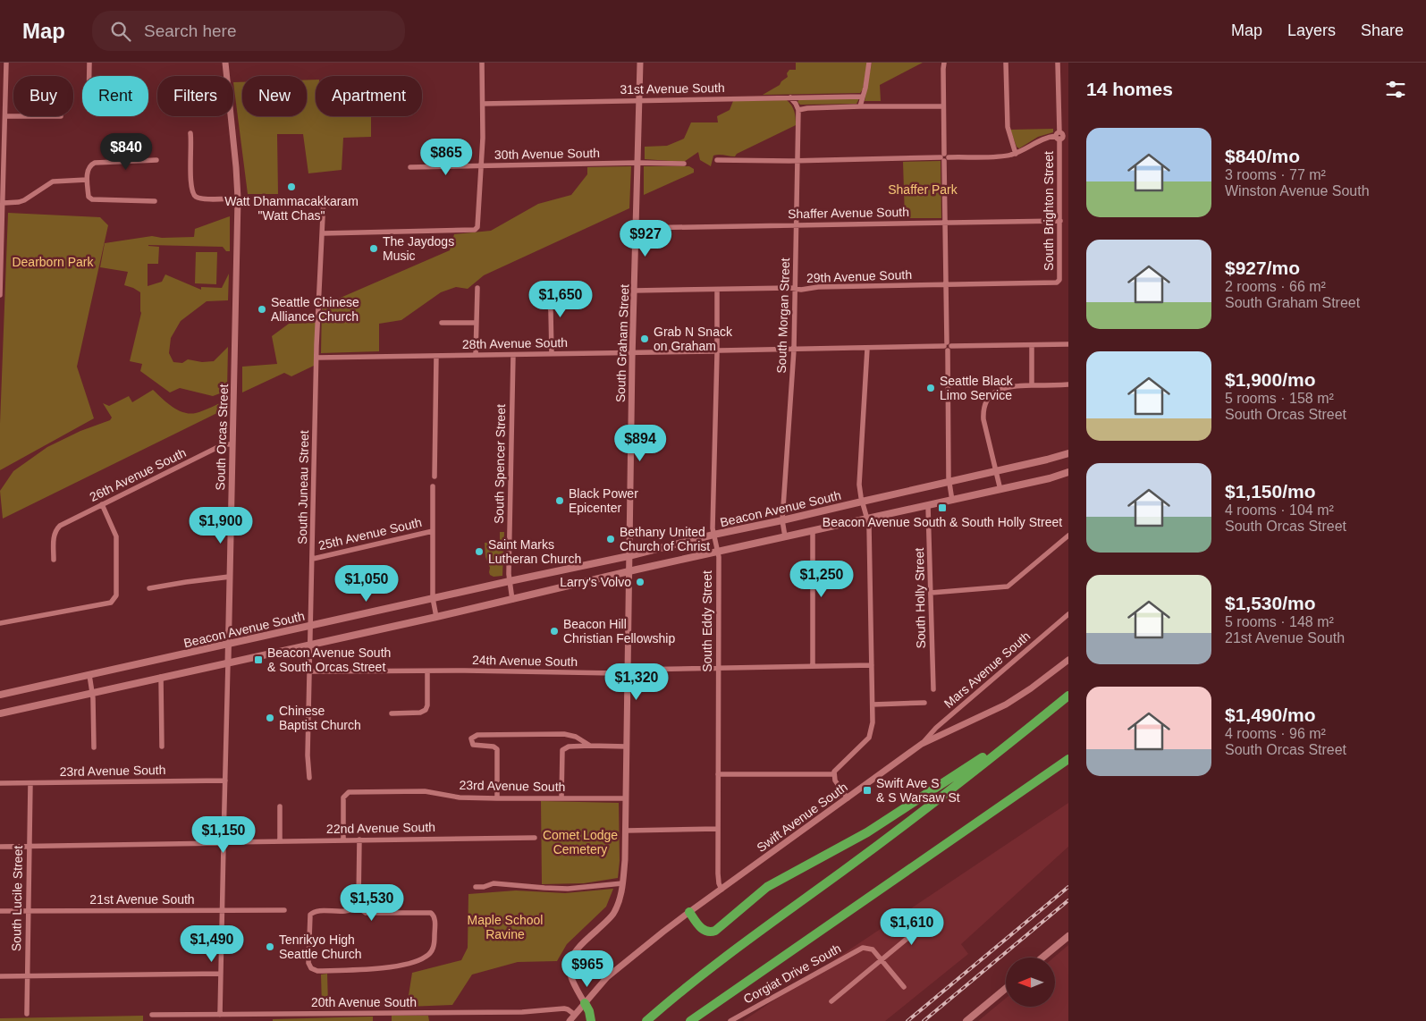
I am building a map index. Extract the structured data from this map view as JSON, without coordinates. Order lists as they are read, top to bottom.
{
  "streets": {
    "main road": ["Beacon Avenue South"],
    "street": [
      "31st Avenue South",
      "30th Avenue South",
      "South Brighton Street",
      "Shaffer Avenue South",
      "29th Avenue South",
      "South Morgan Street",
      "28th Avenue South",
      "South Graham Street",
      "South Orcas Street",
      "South Spencer Street",
      "26th Avenue South",
      "South Juneau Street",
      "25th Avenue South",
      "South Holly Street",
      "South Eddy Street",
      "24th Avenue South",
      "Mars Avenue South",
      "23rd Avenue South",
      "Swift Avenue South",
      "22nd Avenue South",
      "South Lucile Street",
      "21st Avenue South",
      "Corgiat Drive South",
      "20th Avenue South"
    ]
  },
  "crossings": [
    ["31st Avenue South", "South Graham Street"],
    ["30th Avenue South", "South Graham Street"],
    ["South Brighton Street", "Shaffer Avenue South"],
    ["South Brighton Street", "29th Avenue South"],
    ["Shaffer Avenue South", "South Morgan Street"],
    ["Shaffer Avenue South", "South Graham Street"],
    ["29th Avenue South", "South Morgan Street"],
    ["29th Avenue South", "South Graham Street"],
    ["29th Avenue South", "South Eddy Street"],
    ["South Morgan Street", "28th Avenue South"],
    ["South Morgan Street", "Beacon Avenue South"],
    ["28th Avenue South", "South Graham Street"],
    ["28th Avenue South", "South Spencer Street"],
    ["28th Avenue South", "South Juneau Street"],
    ["28th Avenue South", "South Eddy Street"],
    ["South Graham Street", "Beacon Avenue South"],
    ["South Graham Street", "24th Avenue South"],
    ["South Graham Street", "23rd Avenue South"],
    ["South Graham Street", "Swift Avenue South"],
    ["South Orcas Street", "26th Avenue South"],
    ["South Orcas Street", "Beacon Avenue South"],
    ["South Orcas Street", "23rd Avenue South"],
    ["South Orcas Street", "22nd Avenue South"],
    ["South Orcas Street", "21st Avenue South"],
    ["South Orcas Street", "20th Avenue South"],
    ["South Spencer Street", "Beacon Avenue South"],
    ["South Juneau Street", "Beacon Avenue South"],
    ["South Juneau Street", "25th Avenue South"],
    ["South Juneau Street", "24th Avenue South"],
    ["Beacon Avenue South", "South Eddy Street"],
    ["South Eddy Street", "24th Avenue South"],
    ["South Eddy Street", "Swift Avenue South"],
    ["Mars Avenue South", "Swift Avenue South"],
    ["23rd Avenue South", "22nd Avenue South"],
    ["23rd Avenue South", "South Lucile Street"],
    ["Swift Avenue South", "20th Avenue South"],
    ["22nd Avenue South", "South Lucile Street"],
    ["South Lucile Street", "21st Avenue South"]
  ],
  "parks": [
    "Shaffer Park",
    "Dearborn Park",
    "Comet Lodge Cemetery",
    "Maple School Ravine"
  ],
  "places": {
    "other": [
      "Watt Dhammacakkaram \"Watt Chas\"",
      "The Jaydogs Music",
      "Seattle Chinese Alliance Church",
      "Grab N Snack on Graham",
      "Seattle Black Limo Service",
      "Black Power Epicenter",
      "Bethany United Church of Christ",
      "Saint Marks Lutheran Church",
      "Larry's Volvo",
      "Beacon Hill Christian Fellowship",
      "Chinese Baptist Church",
      "Tenrikyo High Seattle Church"
    ],
    "transit": ["Beacon Avenue South & South Holly Street", "Beacon Avenue South & South Orcas Street", "Swift Ave S & S Warsaw St"]
  },
  "north": "left",
  "page": {
    "header": "Map",
    "search": "Search here",
    "nav": ["Map", "Layers", "Share"],
    "heading": "14 homes",
    "chip": [
      "Buy",
      "Rent",
      "Filters",
      "New",
      "Apartment"
    ],
    "list": [
      {
        "name": "$840/mo",
        "note": "3 rooms · 77 m² · Winston Avenue South"
      },
      {
        "name": "$927/mo",
        "note": "2 rooms · 66 m² · South Graham Street"
      },
      {
        "name": "$1,900/mo",
        "note": "5 rooms · 158 m² · South Orcas Street"
      },
      {
        "name": "$1,150/mo",
        "note": "4 rooms · 104 m² · South Orcas Street"
      },
      {
        "name": "$1,530/mo",
        "note": "5 rooms · 148 m² · 21st Avenue South"
      },
      {
        "name": "$1,490/mo",
        "note": "4 rooms · 96 m² · South Orcas Street"
      }
    ],
    "price": [
      "$840",
      "$865",
      "$927",
      "$1,650",
      "$894",
      "$1,900",
      "$1,250",
      "$1,050",
      "$1,320",
      "$1,150",
      "$1,530",
      "$1,610",
      "$1,490",
      "$965"
    ]
  }
}
